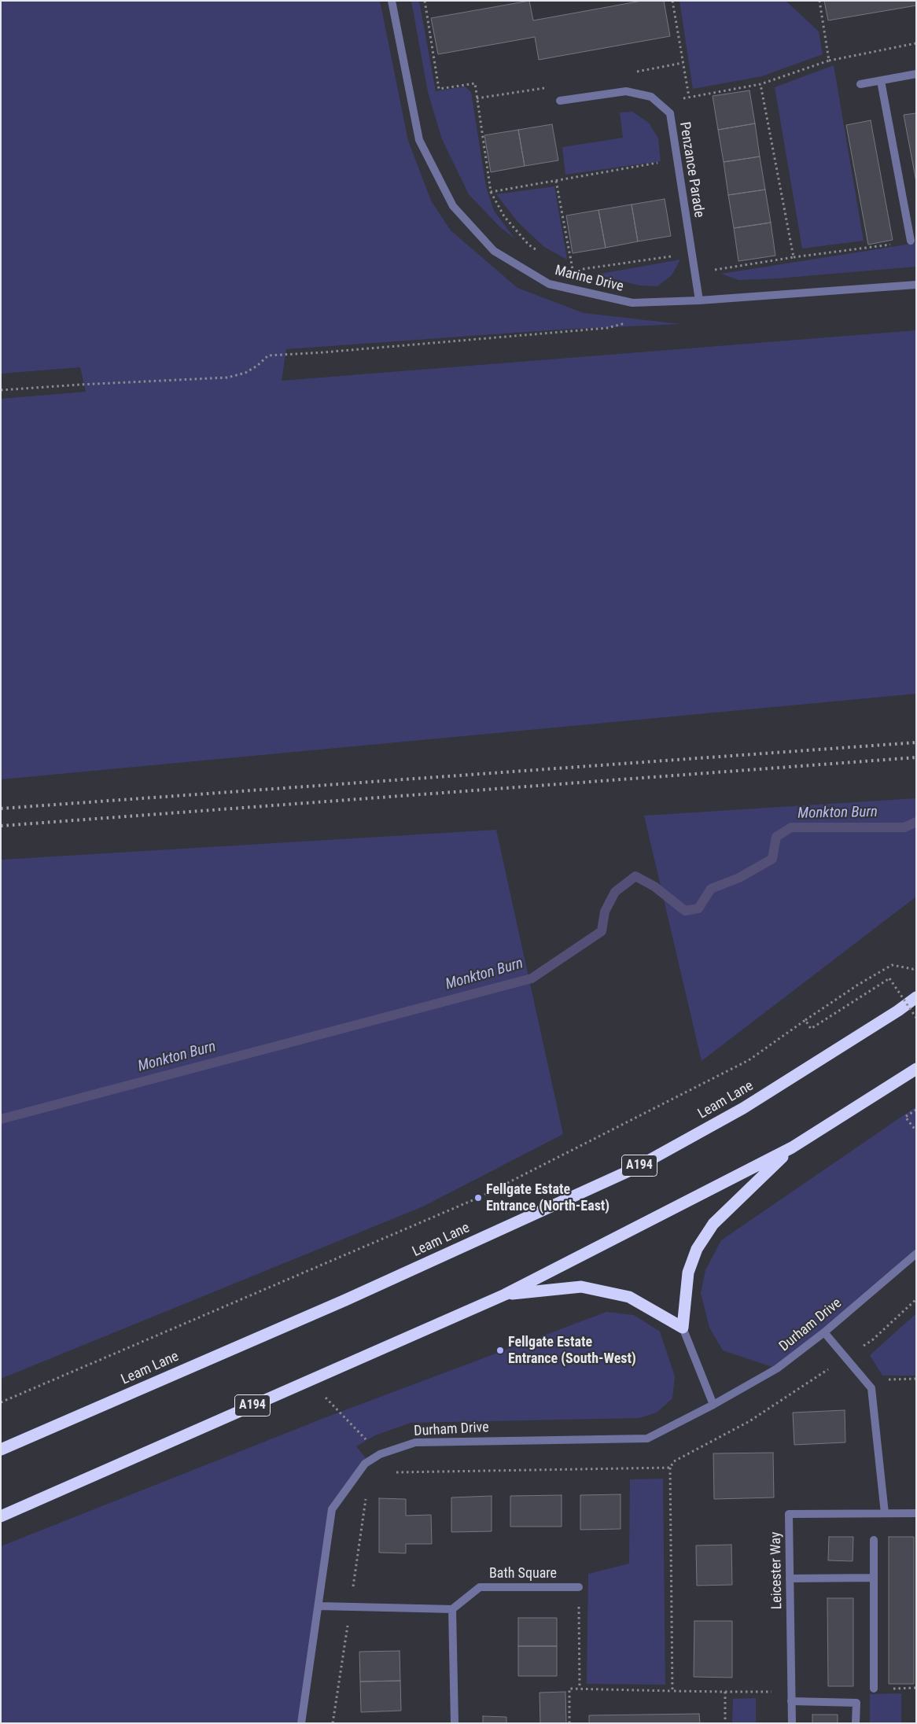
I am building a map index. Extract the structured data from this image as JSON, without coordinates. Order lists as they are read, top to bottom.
{
  "streets": {
    "highway": ["Leam Lane", "A194"],
    "street": [
      "Penzance Parade",
      "Marine Drive",
      "Durham Drive",
      "Leicester Way",
      "Bath Square"
    ]
  },
  "crossings": [
    ["Penzance Parade", "Marine Drive"]
  ],
  "water": ["Monkton Burn"],
  "places": ["Fellgate Estate Entrance (North-East)", "Fellgate Estate Entrance (South-West)"]
}
